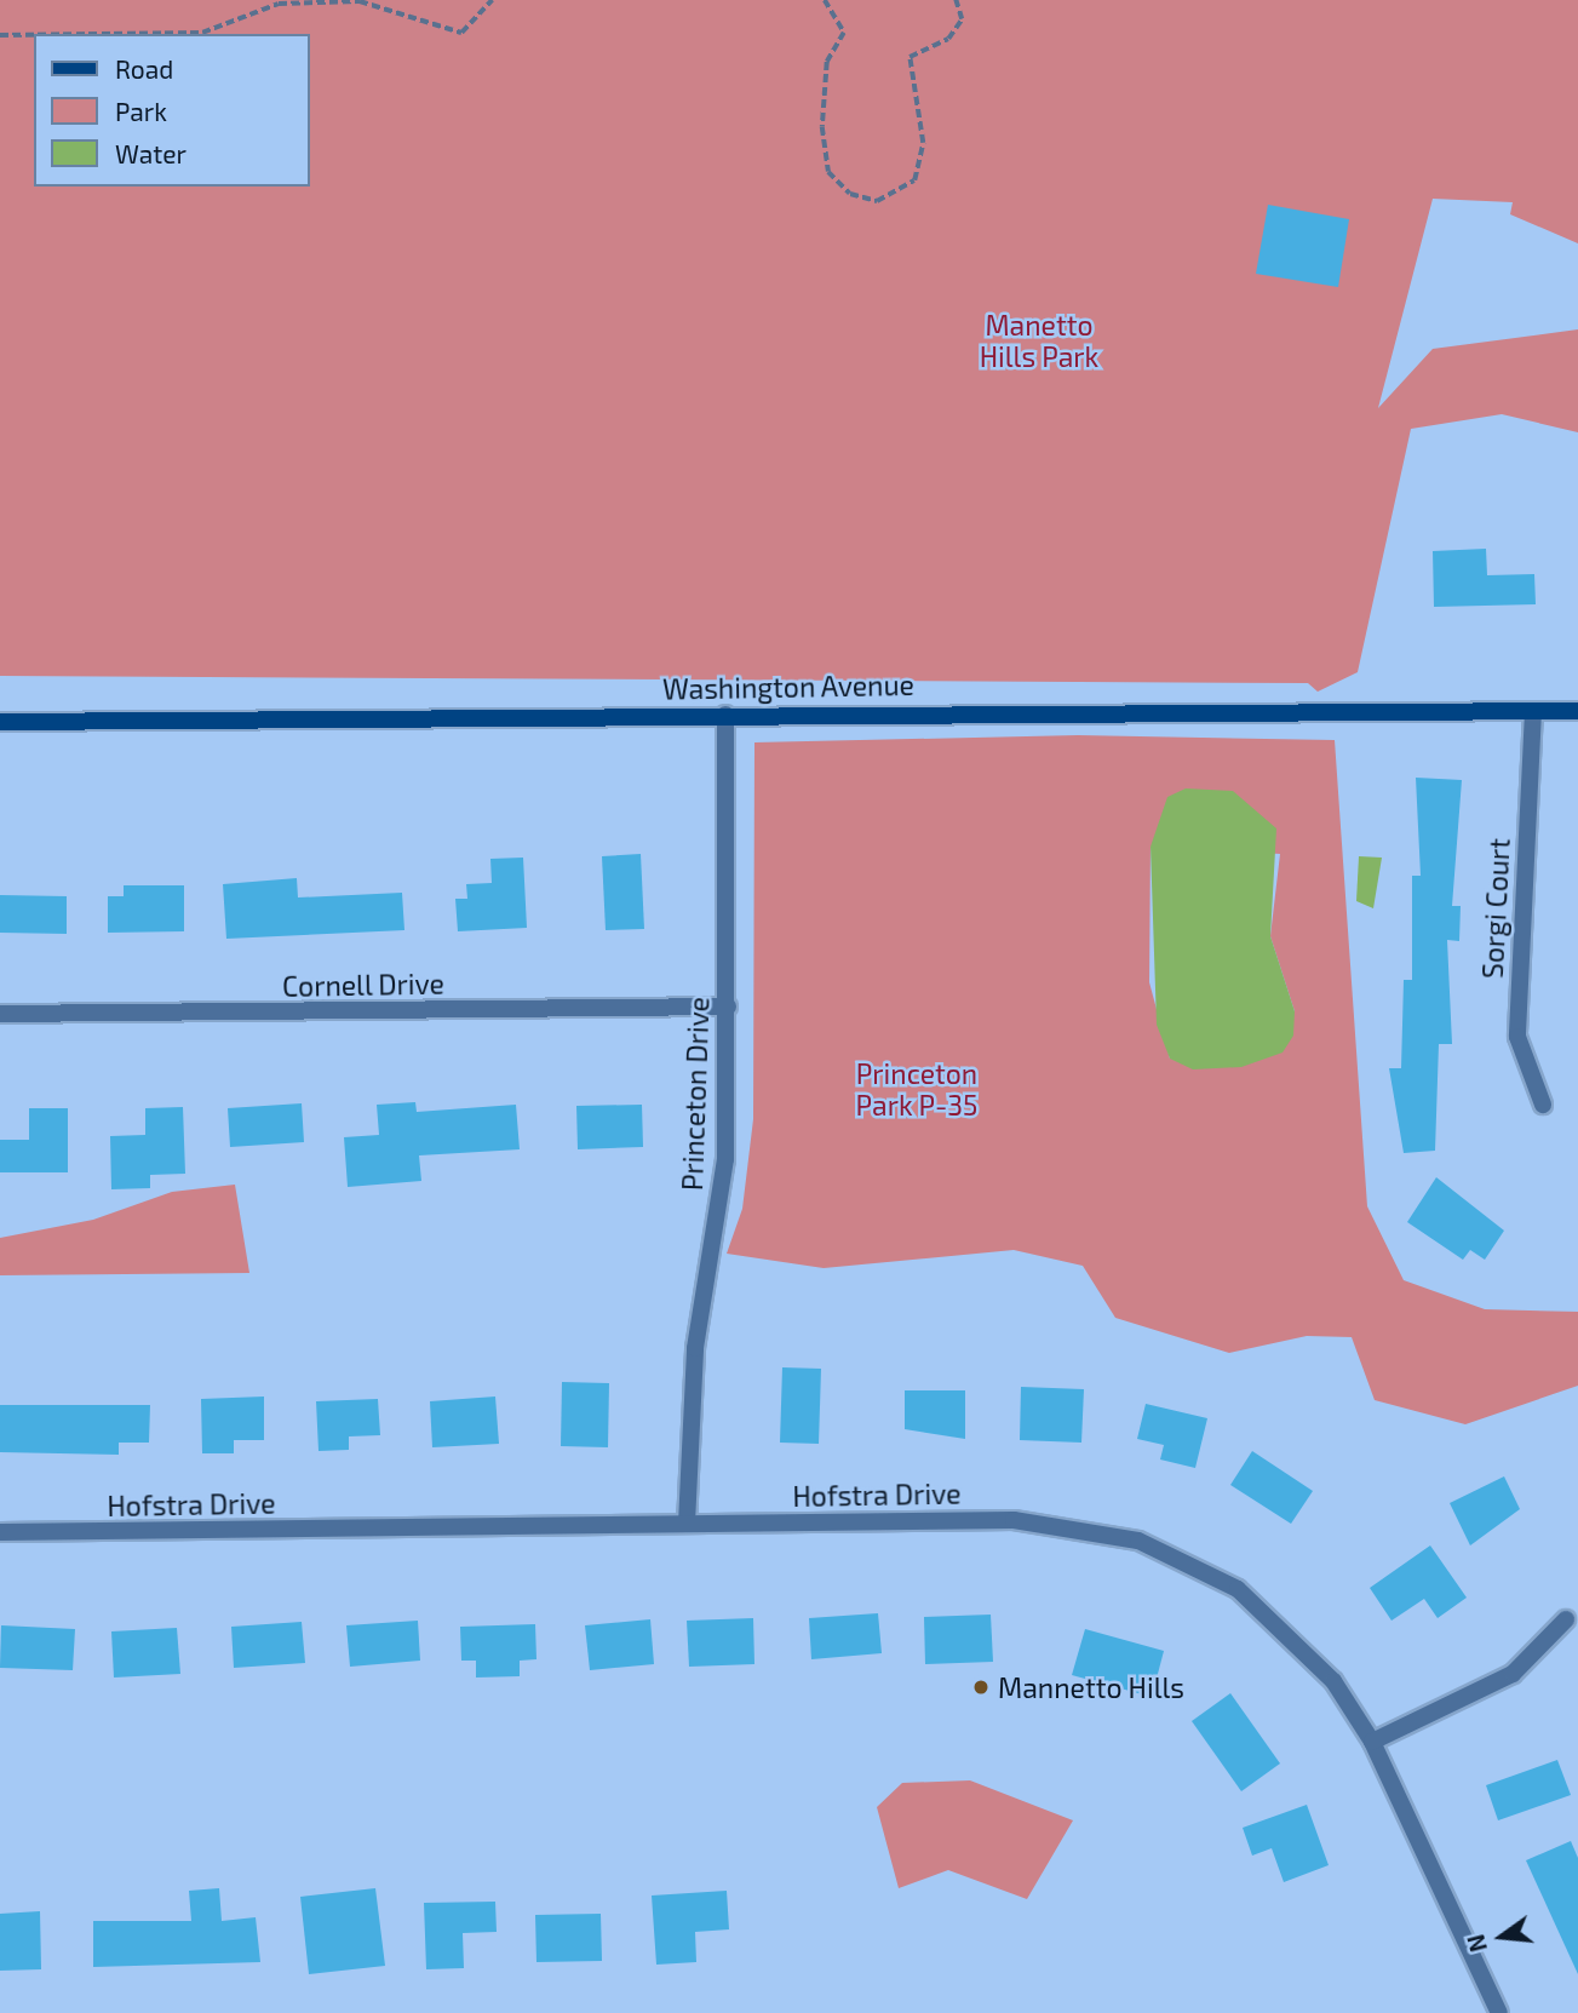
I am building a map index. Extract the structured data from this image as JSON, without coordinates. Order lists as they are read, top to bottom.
{
  "streets": {
    "main road": ["Washington Avenue"],
    "street": [
      "Sorgi Court",
      "Cornell Drive",
      "Princeton Drive",
      "Hofstra Drive"
    ]
  },
  "crossings": [
    ["Washington Avenue", "Sorgi Court"],
    ["Washington Avenue", "Princeton Drive"],
    ["Cornell Drive", "Princeton Drive"],
    ["Princeton Drive", "Hofstra Drive"]
  ],
  "parks": ["Manetto Hills Park", "Princeton Park P-35"],
  "places": ["Mannetto Hills"],
  "legend": ["Road", "Park", "Water"],
  "north": "left"
}
